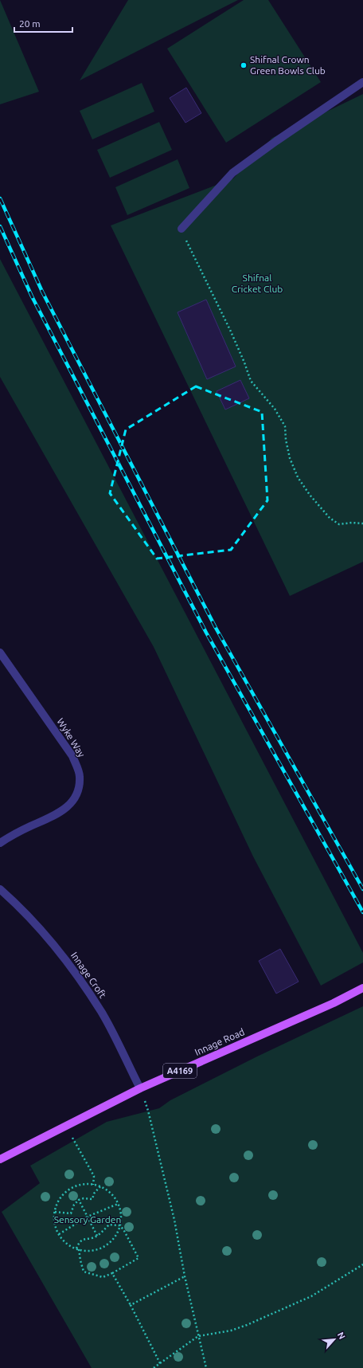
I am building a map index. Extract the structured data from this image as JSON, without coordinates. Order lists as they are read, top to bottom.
{
  "streets": {
    "main road": ["Innage Road", "A4169"],
    "street": ["Wyke Way", "Innage Croft"]
  },
  "crossings": [
    ["Innage Croft", "Innage Road"]
  ],
  "parks": ["Shifnal Cricket Club", "Sensory Garden"],
  "places": ["Shifnal Crown Green Bowls Club"],
  "scale_bar": "20 m",
  "north": "top right"
}
